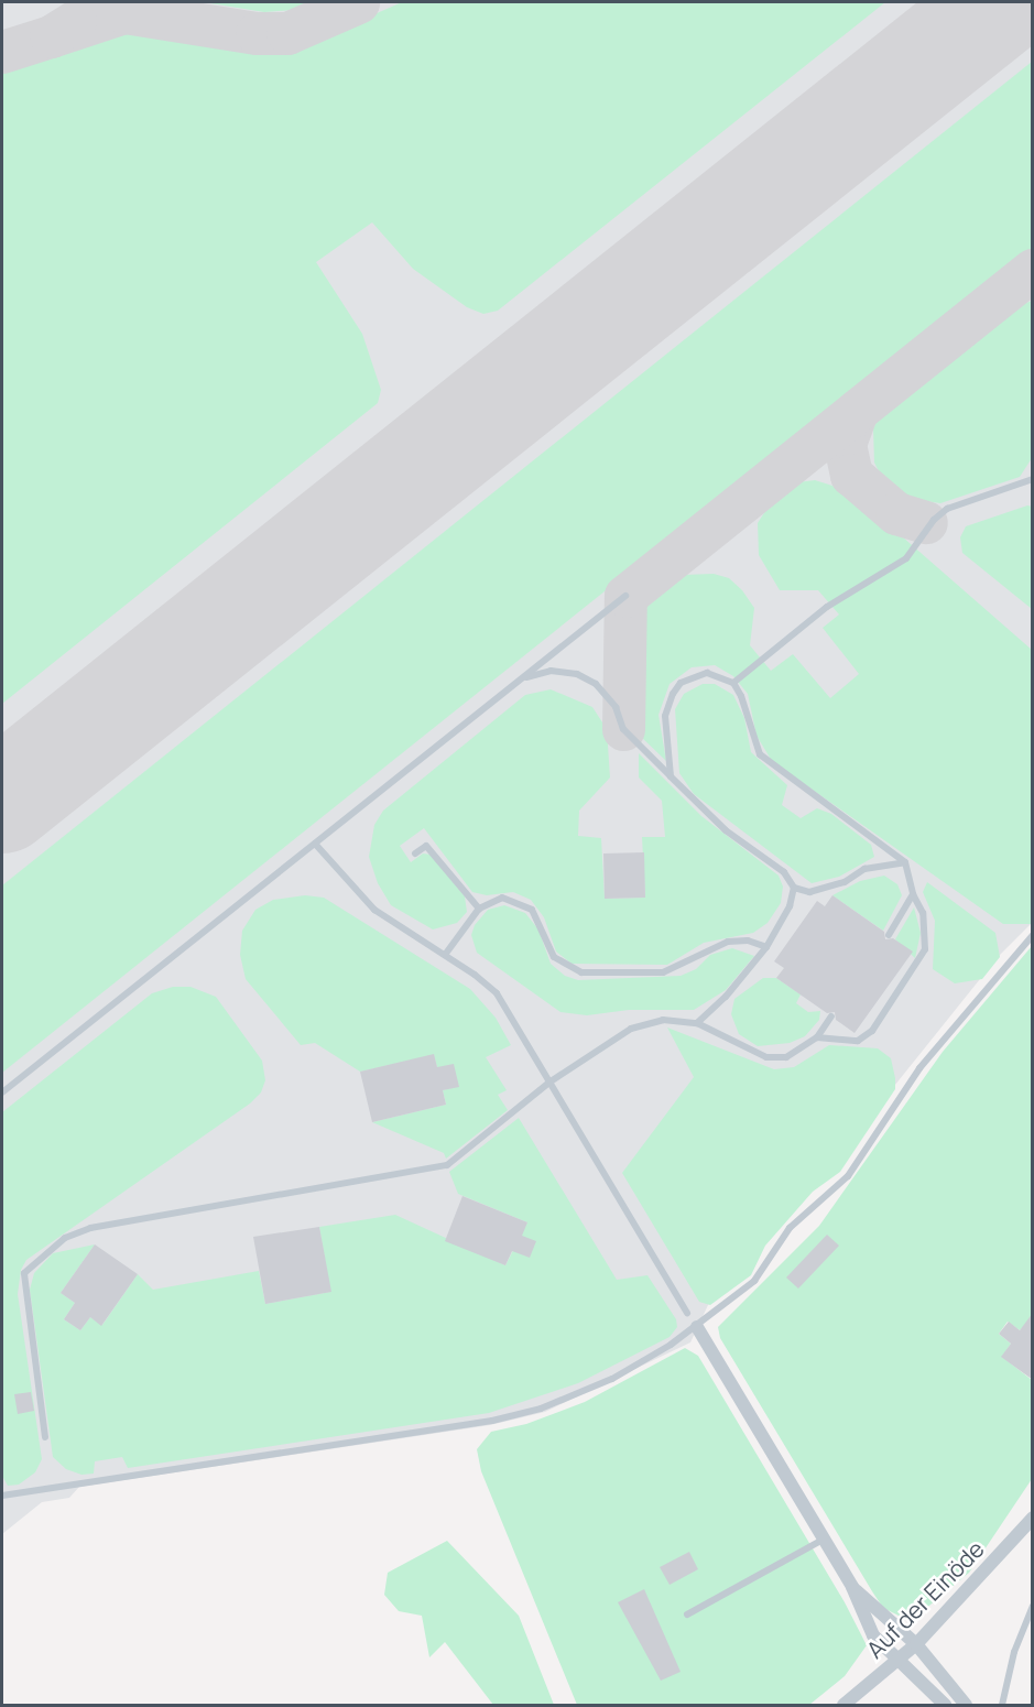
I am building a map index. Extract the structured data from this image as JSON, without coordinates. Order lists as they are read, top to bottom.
{
  "streets": {
    "street": ["Auf der Einöde"]
  }
}
